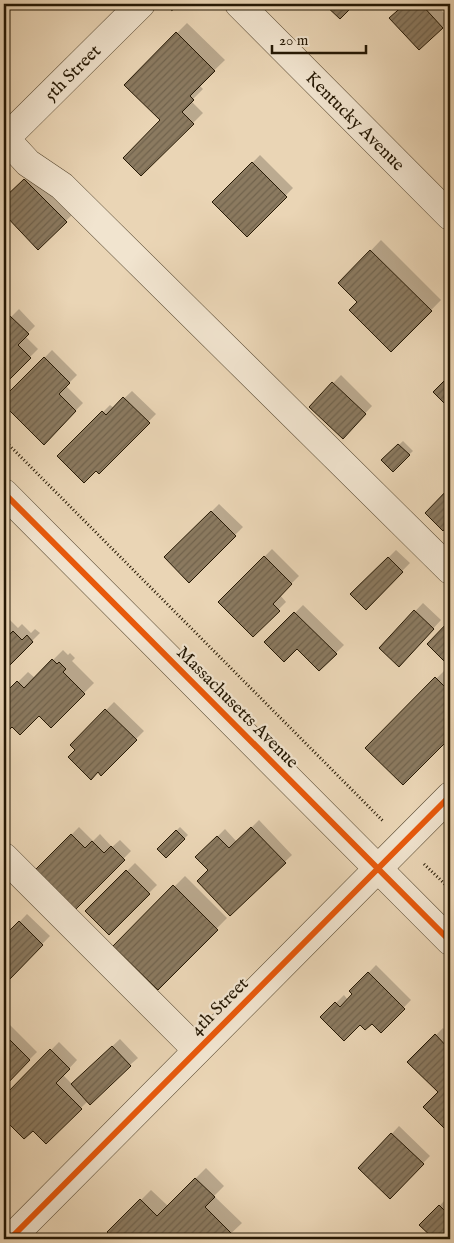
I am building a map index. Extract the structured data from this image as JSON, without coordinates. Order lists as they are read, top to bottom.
{
  "streets": {
    "street": [
      "5th Street",
      "Kentucky Avenue",
      "Massachusetts Avenue",
      "4th Street"
    ]
  },
  "crossings": [
    ["Massachusetts Avenue", "4th Street"]
  ],
  "scale_bar": "20 m"
}
